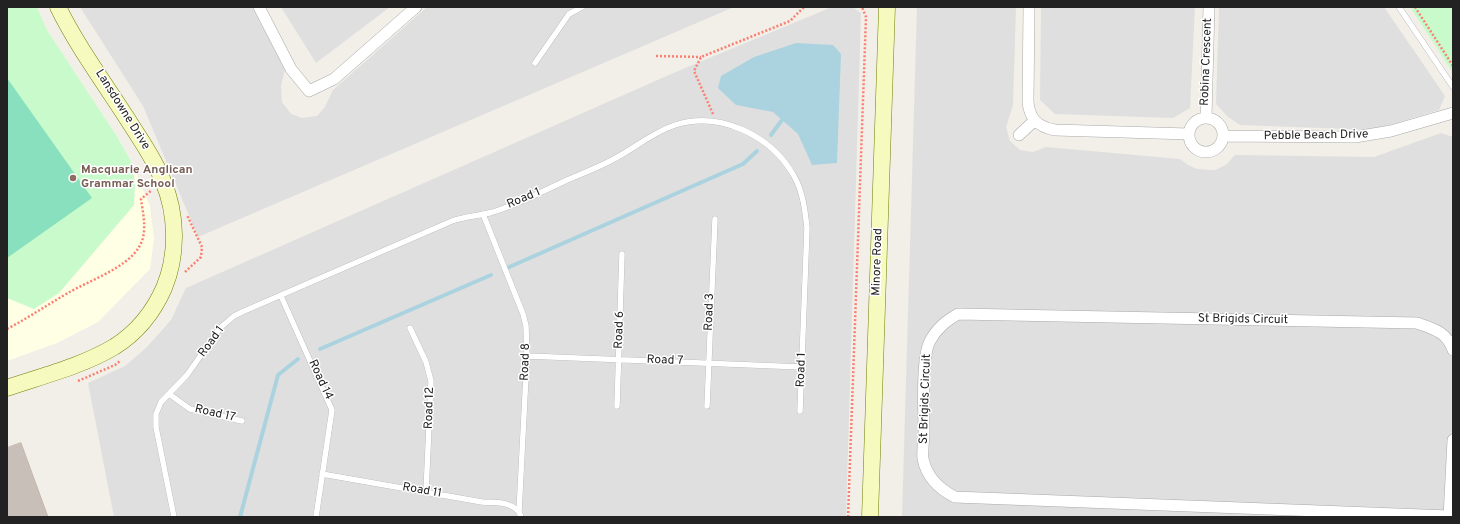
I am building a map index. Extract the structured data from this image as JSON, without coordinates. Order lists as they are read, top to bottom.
{
  "streets": {
    "street": [
      "Robina Crescent",
      "Lansdowne Drive",
      "Pebble Beach Drive",
      "Minore Road",
      "St Brigids Circuit"
    ],
    "lane": [
      "Road 1",
      "Road 3",
      "Road 6",
      "Road 7",
      "Road 8",
      "Road 14",
      "Road 12",
      "Road 17",
      "Road 11"
    ]
  },
  "crossings": [
    ["Robina Crescent", "Pebble Beach Drive"],
    ["Road 1", "Road 7"],
    ["Road 1", "Road 8"],
    ["Road 1", "Road 14"],
    ["Road 1", "Road 17"],
    ["Road 3", "Road 7"],
    ["Road 6", "Road 7"],
    ["Road 7", "Road 8"],
    ["Road 8", "Road 11"],
    ["Road 14", "Road 11"],
    ["Road 12", "Road 11"]
  ],
  "places": ["Macquarie Anglican Grammar School"]
}
